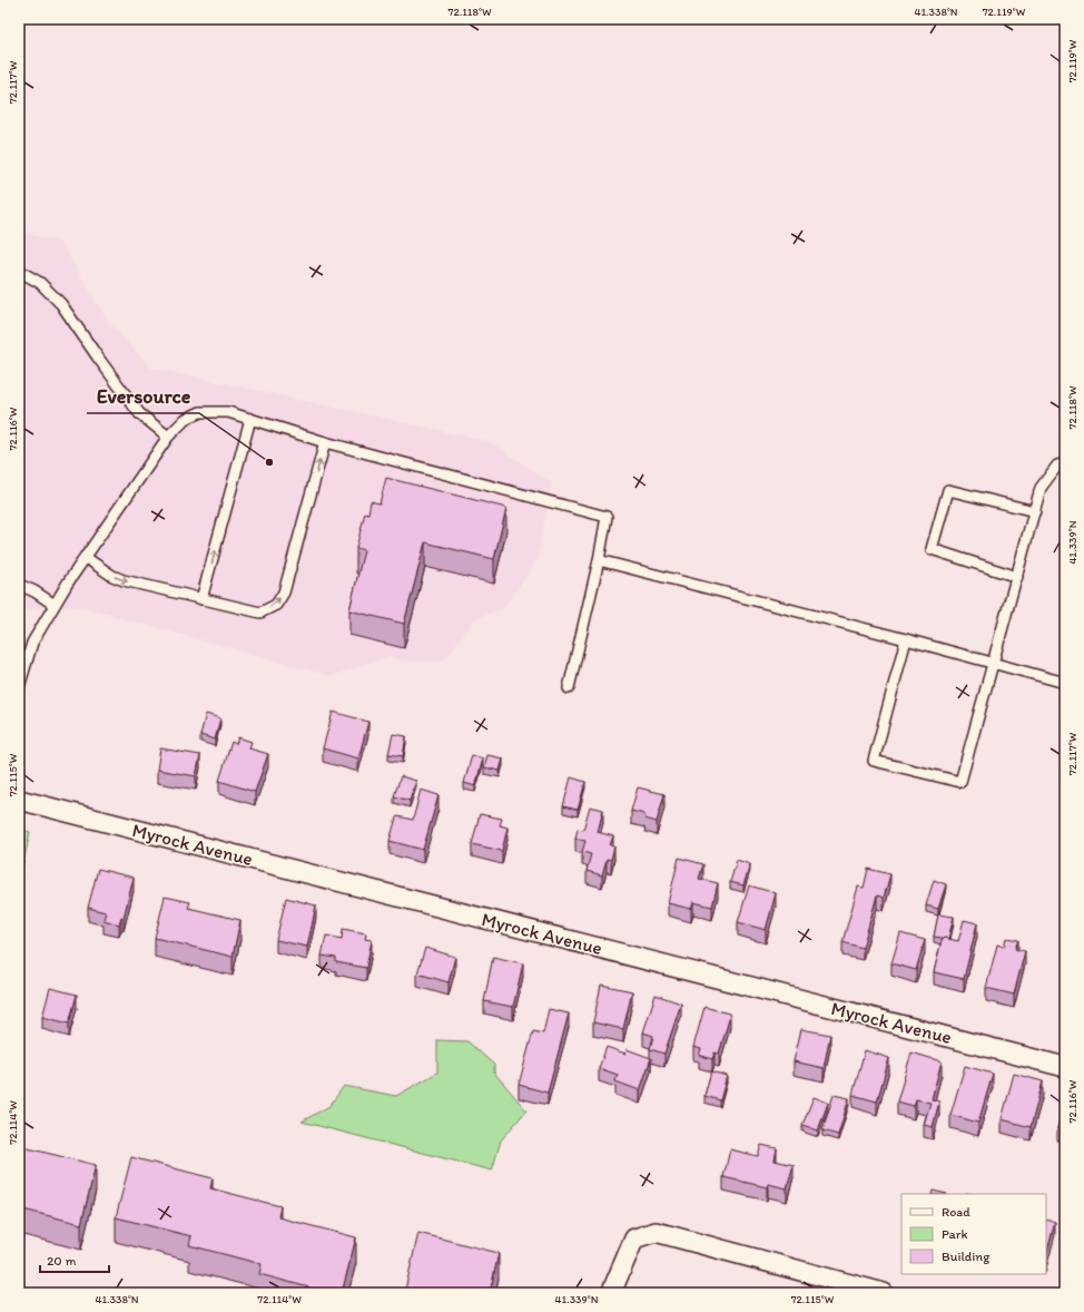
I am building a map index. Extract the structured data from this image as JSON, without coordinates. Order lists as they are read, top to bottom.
{
  "streets": {
    "street": ["Myrock Avenue"]
  },
  "places": ["Eversource"],
  "legend": ["Road", "Park", "Building"],
  "scale_bar": "20 m",
  "coordinates": [
    "72.118°W",
    "41.338°N",
    "72.119°W",
    "72.117°W",
    "72.116°W",
    "41.339°N",
    "72.115°W",
    "72.114°W"
  ]
}
